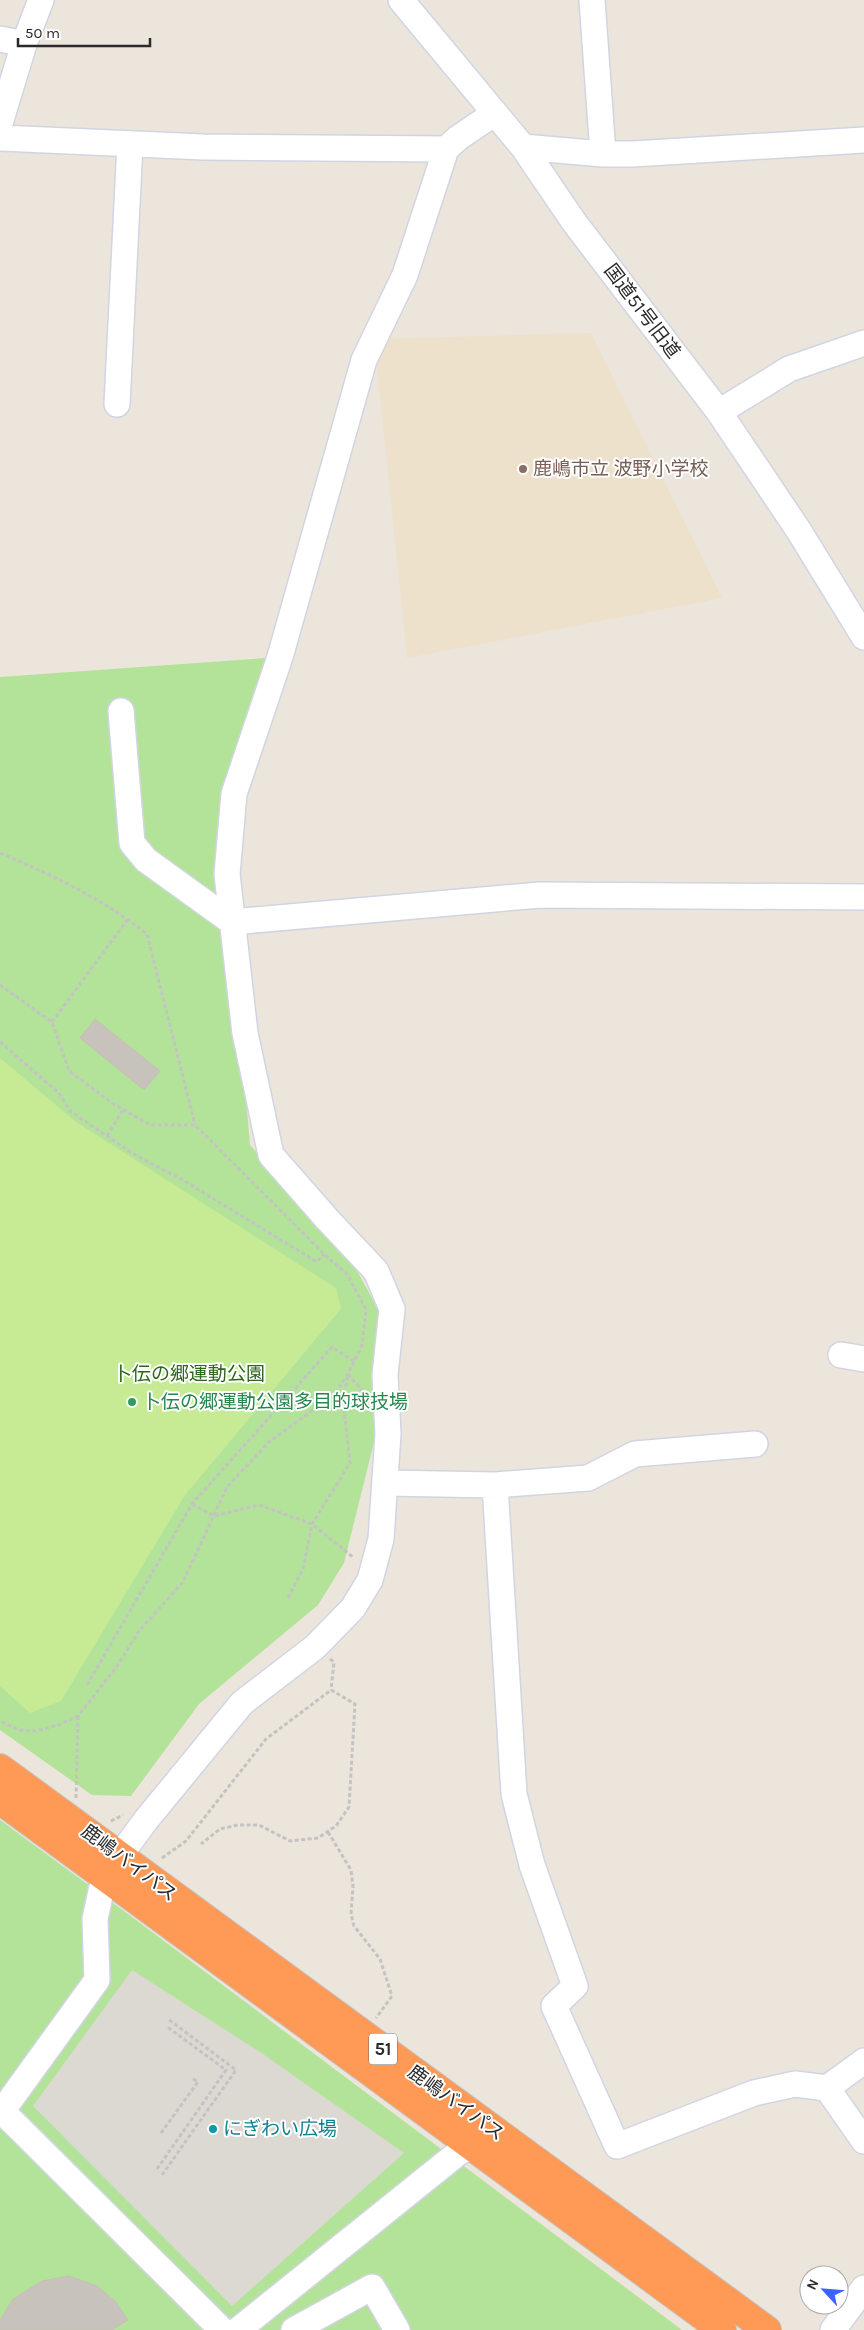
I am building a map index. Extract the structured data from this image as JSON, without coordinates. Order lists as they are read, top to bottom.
{
  "streets": {
    "highway": ["鹿嶋バイパス", "51"],
    "street": ["国道51号旧道"]
  },
  "parks": ["卜伝の郷運動公園"],
  "places": ["鹿嶋市立 波野小学校", "卜伝の郷運動公園多目的球技場", "にぎわい広場"],
  "scale_bar": "50 m",
  "north": "top left"
}
